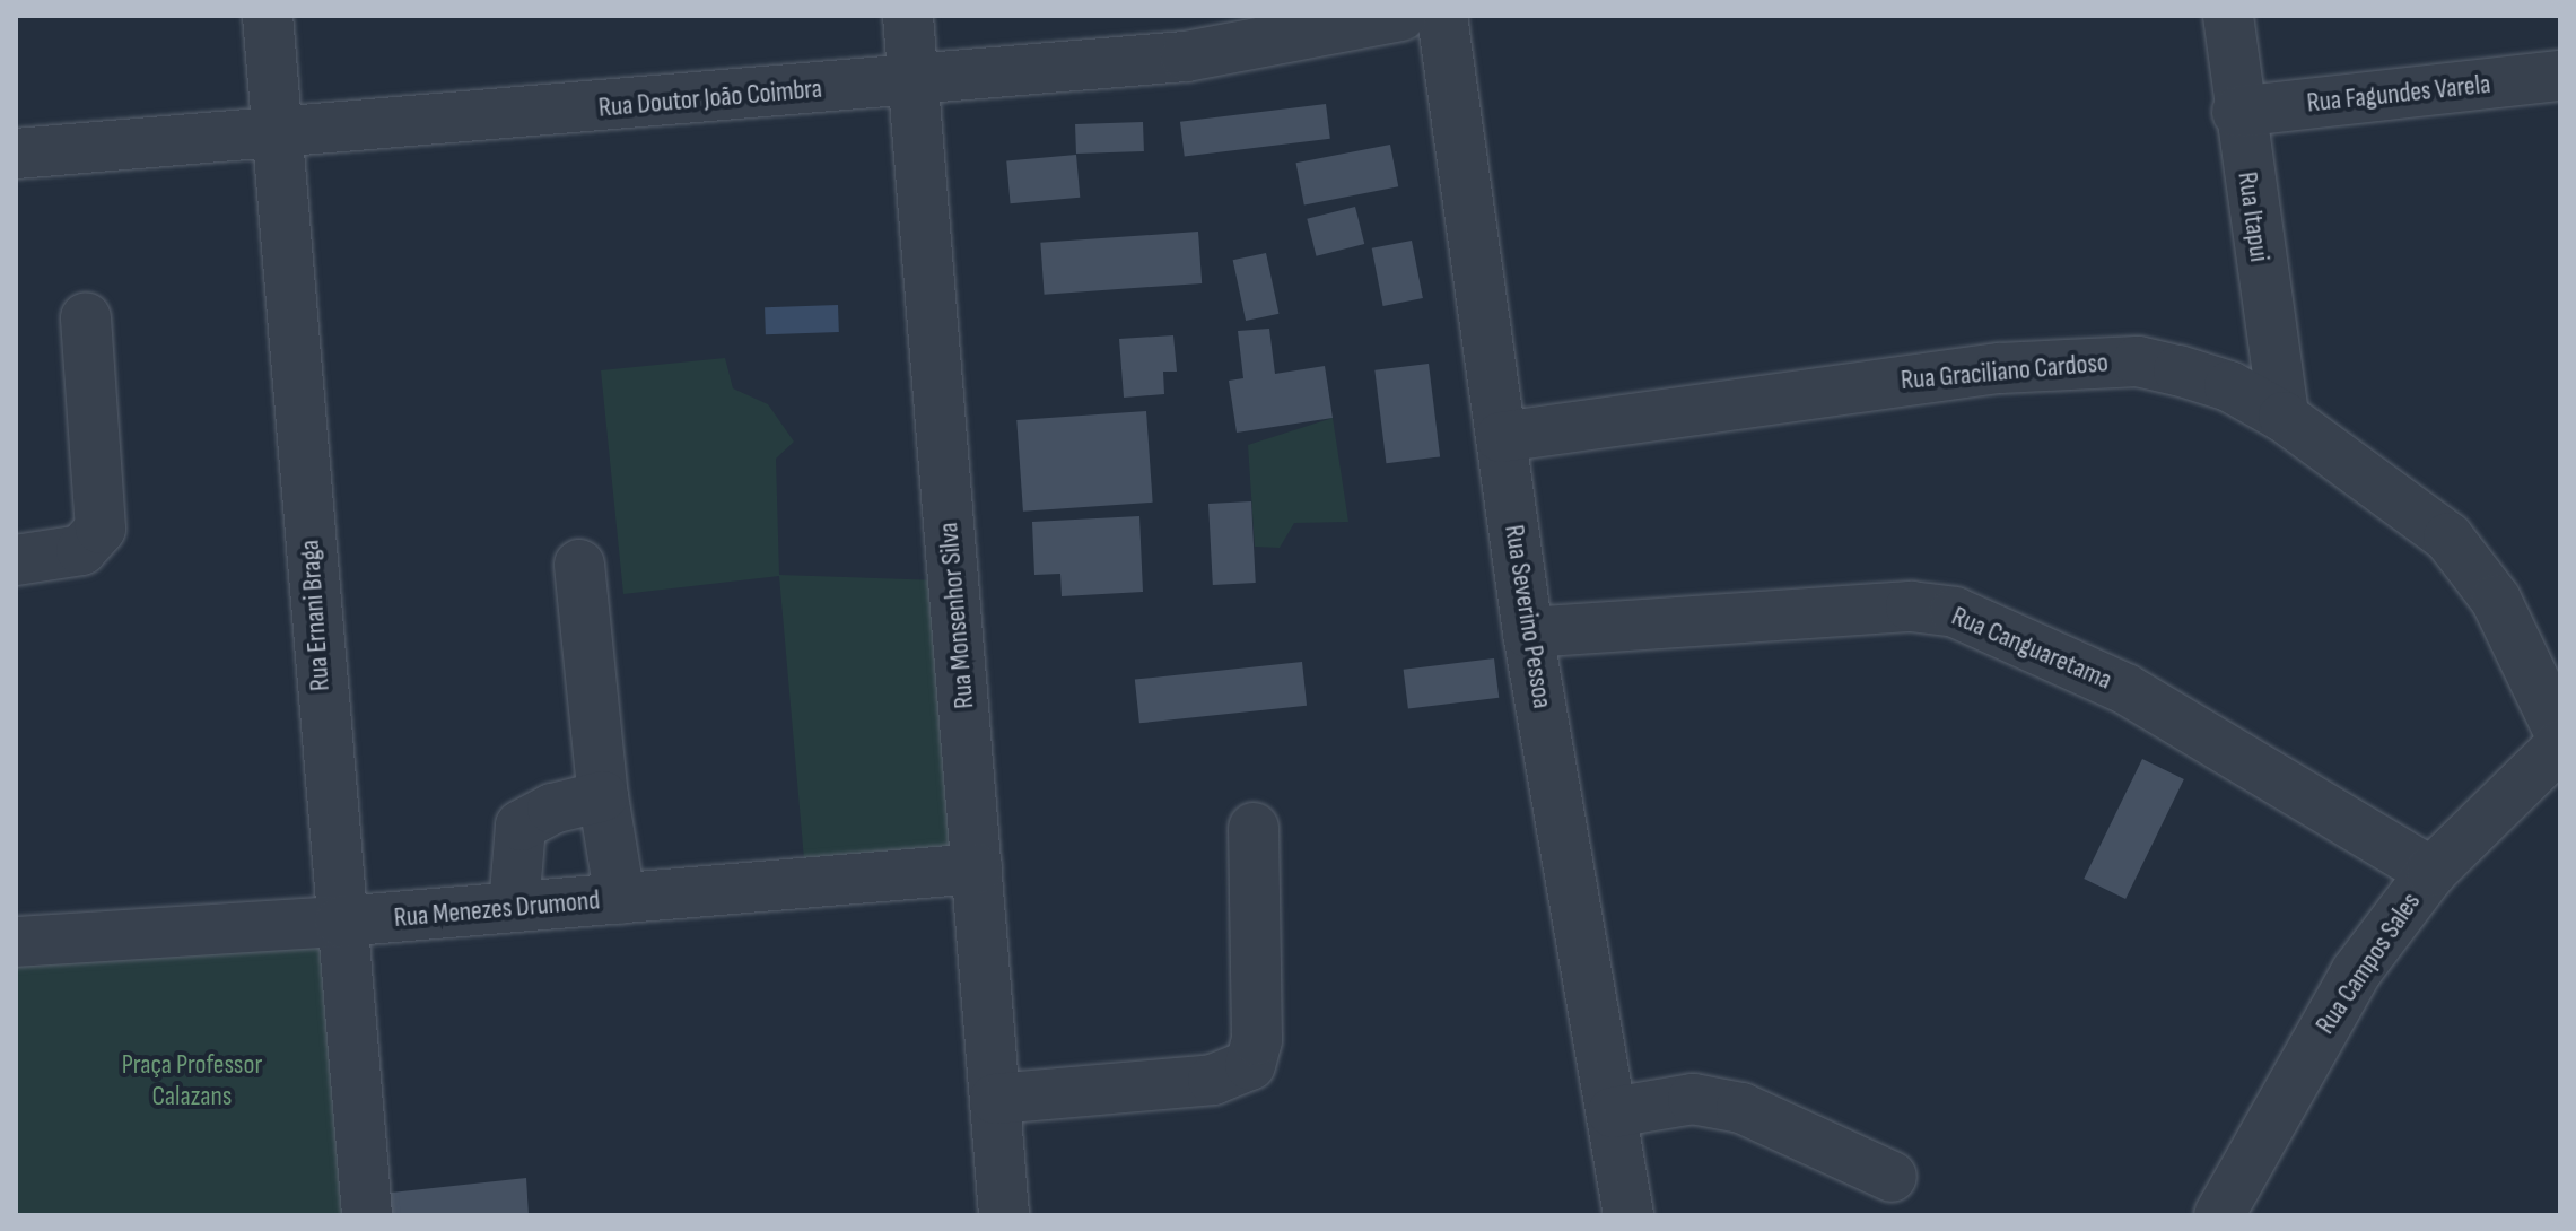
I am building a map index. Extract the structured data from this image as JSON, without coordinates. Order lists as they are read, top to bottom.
{
  "streets": {
    "street": [
      "Rua Fagundes Varela",
      "Rua Doutor João Coimbra",
      "Rua Itapui",
      "Rua Graciliano Cardoso",
      "Rua Ernani Braga",
      "Rua Monsenhor Silva",
      "Rua Severino Pessoa",
      "Rua Canguaretama",
      "Rua Menezes Drumond",
      "Rua Campos Sales"
    ]
  },
  "crossings": [
    ["Rua Fagundes Varela", "Rua Itapui"],
    ["Rua Doutor João Coimbra", "Rua Ernani Braga"],
    ["Rua Doutor João Coimbra", "Rua Monsenhor Silva"],
    ["Rua Itapui", "Rua Graciliano Cardoso"],
    ["Rua Graciliano Cardoso", "Rua Severino Pessoa"],
    ["Rua Ernani Braga", "Rua Menezes Drumond"],
    ["Rua Monsenhor Silva", "Rua Menezes Drumond"],
    ["Rua Severino Pessoa", "Rua Canguaretama"],
    ["Rua Canguaretama", "Rua Campos Sales"]
  ],
  "parks": ["Praça Professor Calazans"]
}
